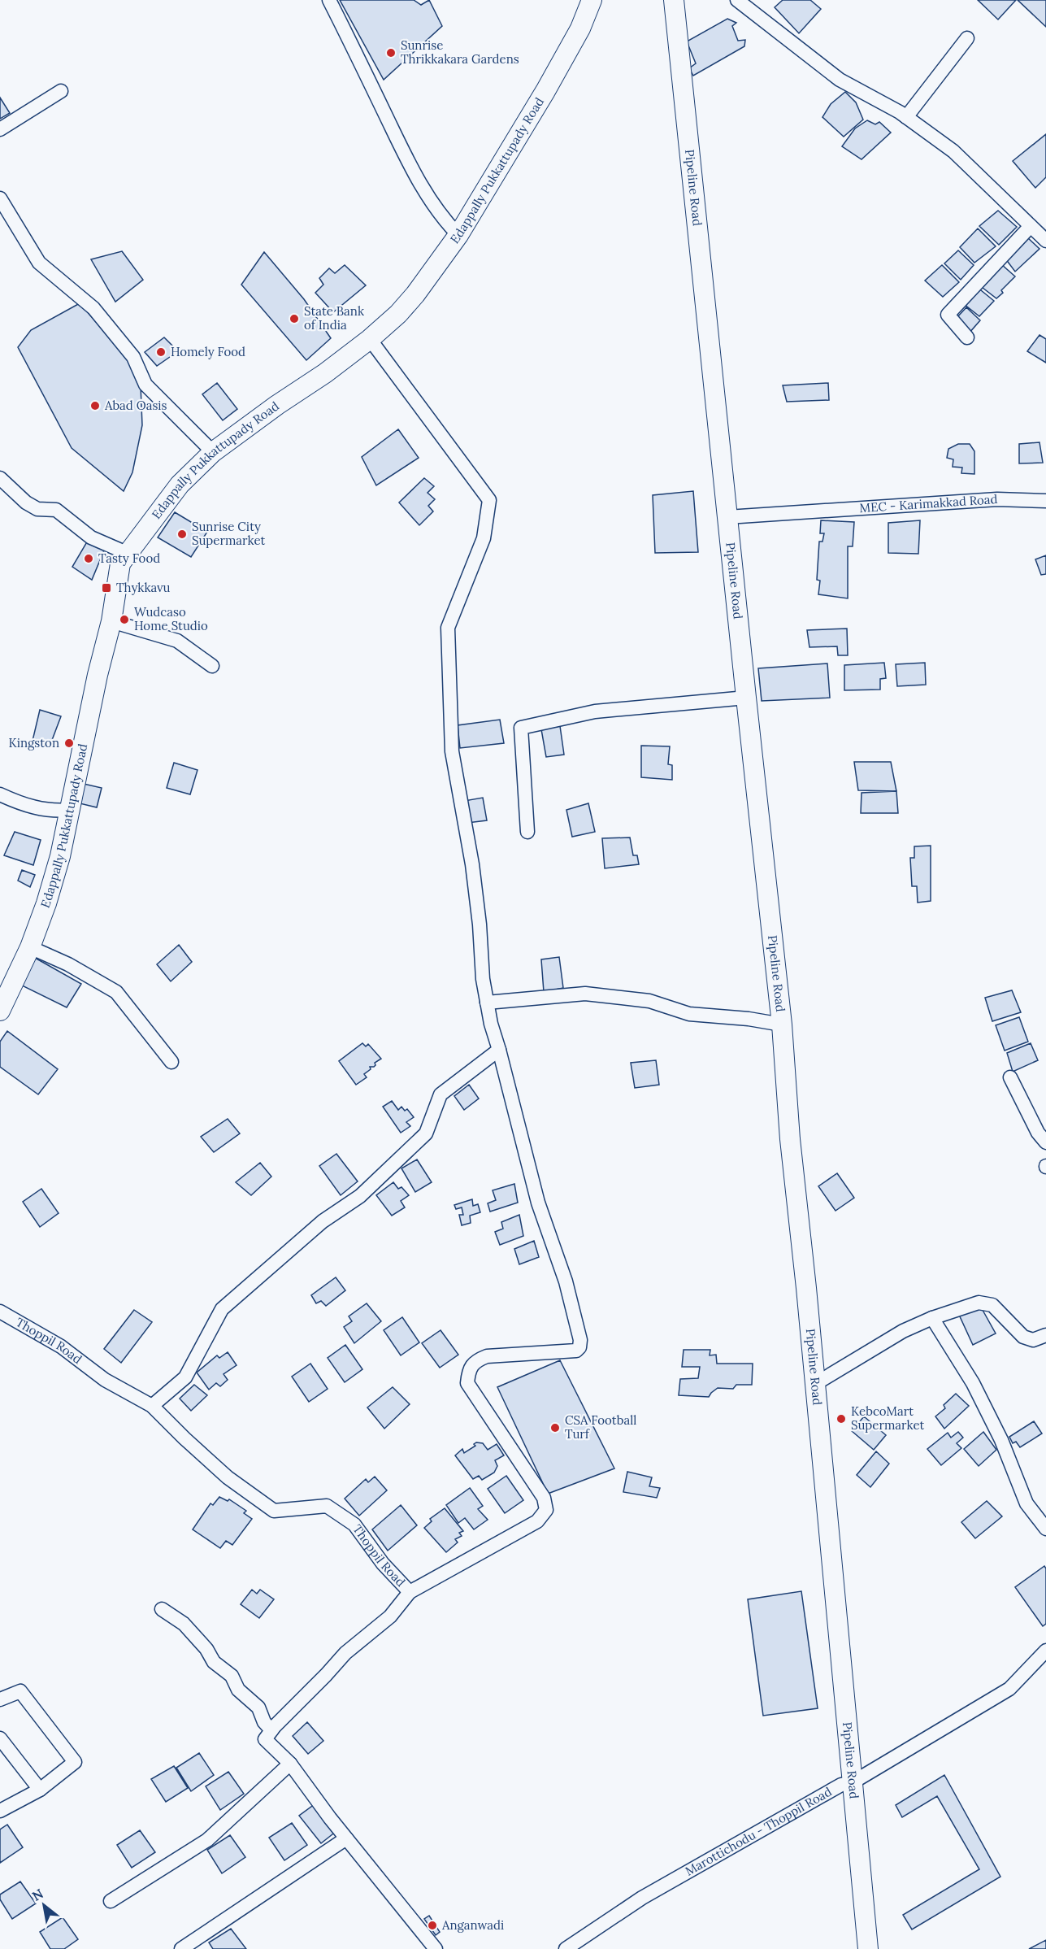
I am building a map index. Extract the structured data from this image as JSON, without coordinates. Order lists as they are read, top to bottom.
{
  "streets": {
    "street": [
      "Edappally Pukkattupady Road",
      "Pipeline Road",
      "MEC - Karimakkad Road",
      "Thoppil Road",
      "Marottichodu - Thoppil Road"
    ]
  },
  "crossings": [
    ["Pipeline Road", "MEC - Karimakkad Road"],
    ["Pipeline Road", "Marottichodu - Thoppil Road"]
  ],
  "places": {
    "other": [
      "Sunrise Thrikkakara Gardens",
      "State Bank of India",
      "Homely Food",
      "Abad Oasis",
      "Sunrise City Supermarket",
      "Tasty Food",
      "Wudcaso Home Studio",
      "Kingston",
      "KebcoMart Supermarket",
      "CSA Football Turf",
      "Anganwadi"
    ],
    "transit": ["Thykkavu"]
  },
  "north": "top left"
}
